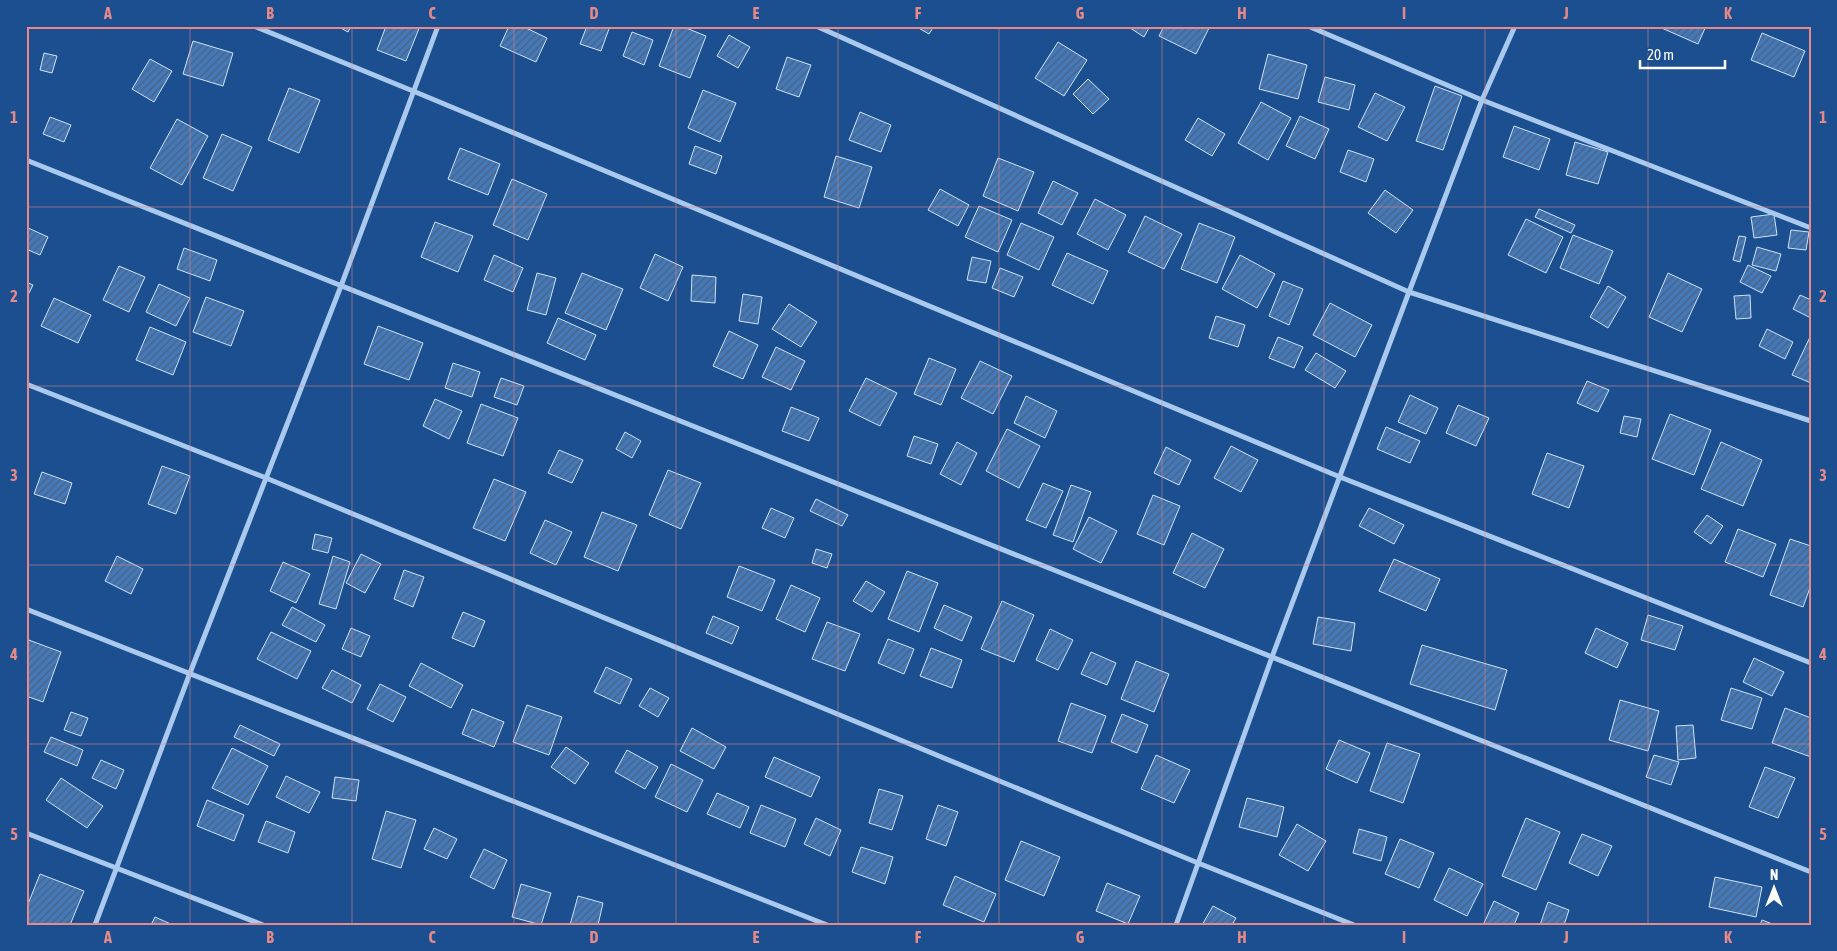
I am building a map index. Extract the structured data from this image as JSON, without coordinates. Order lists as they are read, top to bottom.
{
  "scale_bar": "20 m",
  "north": "top",
  "grid": {
    "columns": [
      "A",
      "B",
      "C",
      "D",
      "E",
      "F",
      "G",
      "H",
      "I",
      "J",
      "K"
    ],
    "rows": [
      "1",
      "2",
      "3",
      "4",
      "5"
    ]
  }
}
